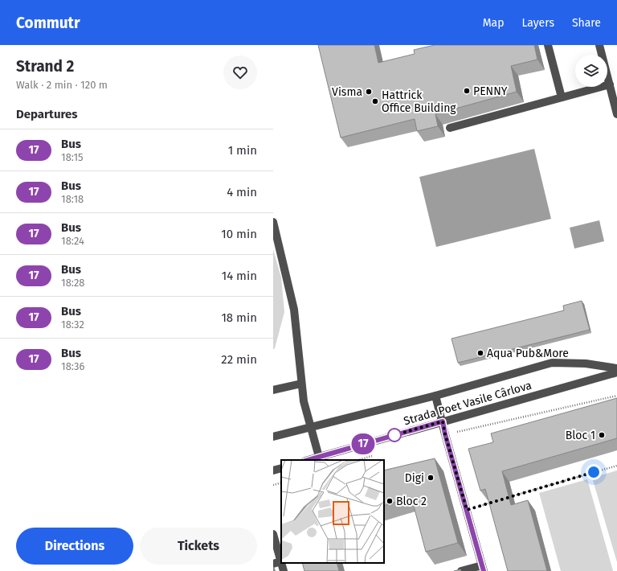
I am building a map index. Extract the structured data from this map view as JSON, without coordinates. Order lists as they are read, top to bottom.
{
  "streets": {
    "street": ["Strada Poet Vasile Cârlova"]
  },
  "places": [
    "PENNY",
    "Visma",
    "Hattrick Office Building",
    "Aqua Pub&More",
    "Bloc 1",
    "Digi",
    "Bloc 2"
  ],
  "lines": ["bus line 17"],
  "page": {
    "header": "Commutr",
    "nav": ["Map", "Layers", "Share"],
    "heading": [
      ["Strand 2", "Walk · 2 min · 120 m"],
      "Departures"
    ],
    "on_map": "17",
    "list": [
      {
        "mark": "17",
        "name": "Bus",
        "note": "18:15",
        "value": "1 min"
      },
      {
        "mark": "17",
        "name": "Bus",
        "note": "18:18",
        "value": "4 min"
      },
      {
        "mark": "17",
        "name": "Bus",
        "note": "18:24",
        "value": "10 min"
      },
      {
        "mark": "17",
        "name": "Bus",
        "note": "18:28",
        "value": "14 min"
      },
      {
        "mark": "17",
        "name": "Bus",
        "note": "18:32",
        "value": "18 min"
      },
      {
        "mark": "17",
        "name": "Bus",
        "note": "18:36",
        "value": "22 min"
      }
    ],
    "buttons": ["Directions", "Tickets"]
  }
}
